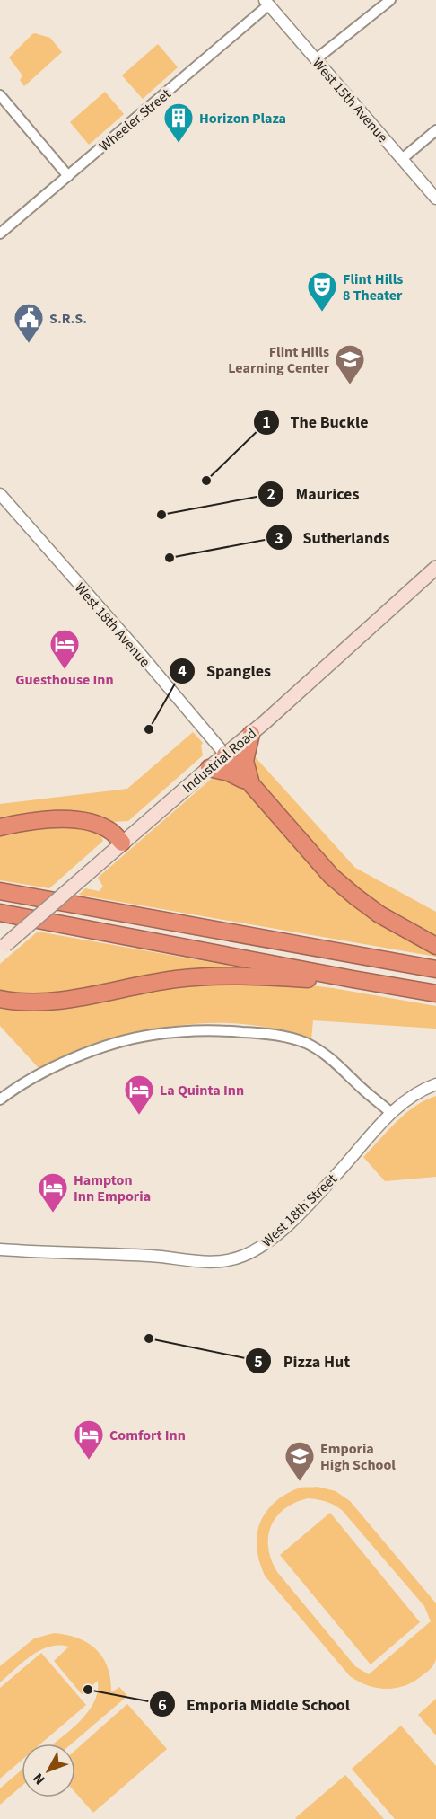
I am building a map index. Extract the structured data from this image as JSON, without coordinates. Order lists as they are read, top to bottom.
{
  "streets": {
    "main road": ["Industrial Road"],
    "street": [
      "West 15th Avenue",
      "Wheeler Street",
      "West 18th Avenue",
      "West 18th Street"
    ]
  },
  "crossings": [
    ["West 15th Avenue", "Wheeler Street"],
    ["West 18th Avenue", "Industrial Road"]
  ],
  "places": {
    "building": ["Horizon Plaza"],
    "theatre": ["Flint Hills 8 Theater"],
    "public building": ["S.R.S."],
    "school or university": ["Flint Hills Learning Center", "Emporia High School"],
    "other": [
      "The Buckle",
      "Maurices",
      "Sutherlands",
      "Spangles",
      "Pizza Hut",
      "Emporia Middle School"
    ],
    "hotel": [
      "Guesthouse Inn",
      "La Quinta Inn",
      "Hampton Inn Emporia",
      "Comfort Inn"
    ]
  },
  "north": "bottom left"
}
